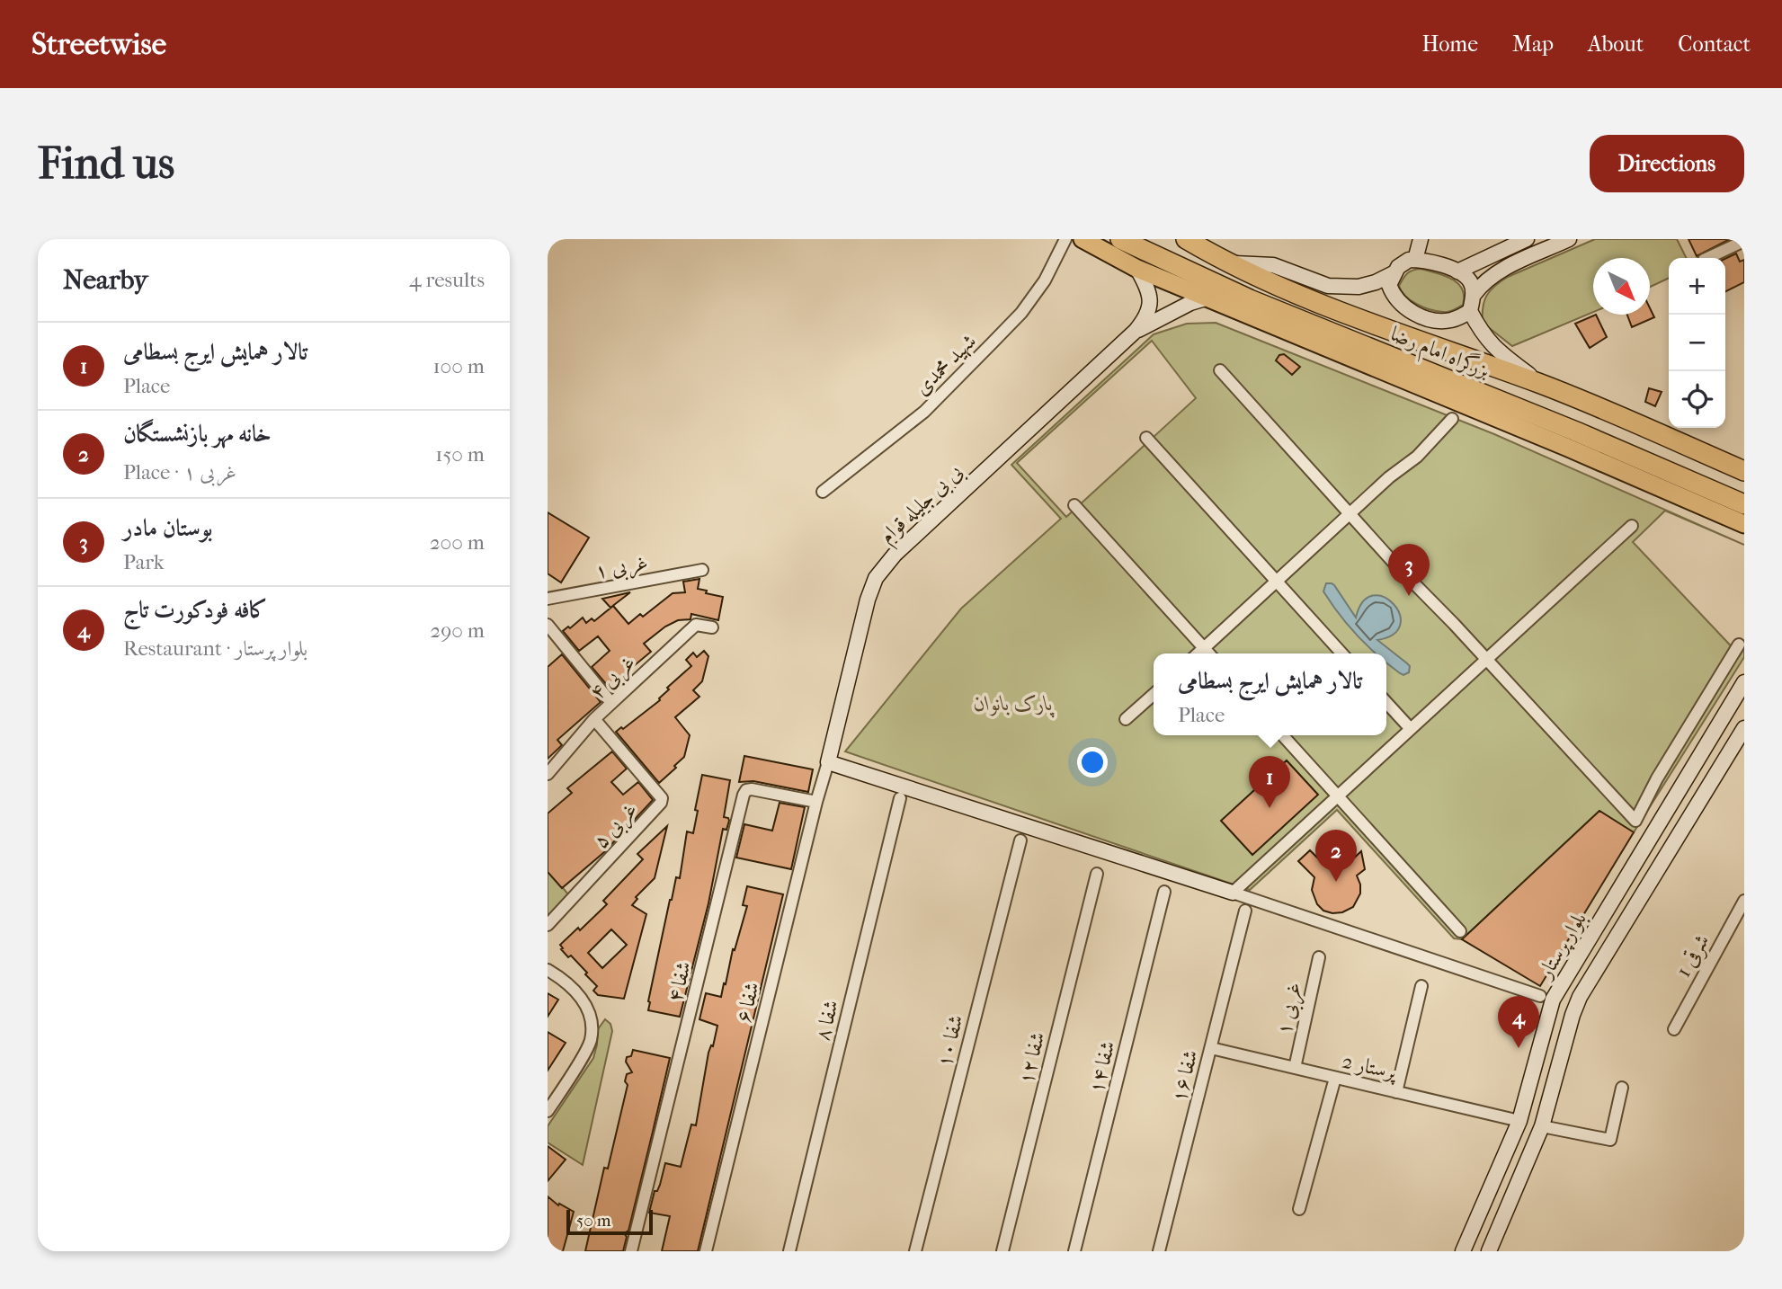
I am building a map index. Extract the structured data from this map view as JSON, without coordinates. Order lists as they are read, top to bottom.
{
  "streets": {
    "highway": ["بزرگراه امام رضا"],
    "street": [
      "شهید محمدی",
      "بی بی جلیله قوام",
      "غربی ۱",
      "غربی ۴",
      "غربی ۵",
      "بلوار پرستار",
      "شرقی 1",
      "شفا ۴",
      "شفا ۶",
      "۱ غربی",
      "شفا ۸",
      "شفا ۱۰",
      "شفا ۱۲",
      "پرستار 2",
      "شفا ۱۴",
      "شفا ۱۶"
    ]
  },
  "crossings": [
    ["بی بی جلیله قوام", "شفا ۶"],
    ["غربی ۴", "غربی ۵"],
    ["بلوار پرستار", "پرستار 2"],
    ["شفا ۴", "شفا ۶"],
    ["۱ غربی", "پرستار 2"],
    ["پرستار 2", "شفا ۱۶"]
  ],
  "parks": ["پارک بانوان"],
  "scale_bar": "50 m",
  "north": "bottom right",
  "page": {
    "header": "Streetwise",
    "nav": [
      "Home",
      "Map",
      "About",
      "Contact"
    ],
    "buttons": "Directions",
    "title": "Find us",
    "heading": ["Nearby", "4 results"],
    "map_buttons": ["+", "−"],
    "list": [
      {
        "mark": "1",
        "name": "تالار همایش ایرج بسطامی",
        "note": "Place",
        "value": "100 m"
      },
      {
        "mark": "2",
        "name": "خانه مهر بازنشستگان",
        "note": "Place · ۱ غربی",
        "value": "150 m"
      },
      {
        "mark": "3",
        "name": "بوستان مادر",
        "note": "Park",
        "value": "200 m"
      },
      {
        "mark": "4",
        "name": "کافه فودکورت تاج",
        "note": "Restaurant · بلوار پرستار",
        "value": "290 m"
      }
    ],
    "pins": [
      "3",
      "1",
      "2",
      "4"
    ],
    "popup": ["تالار همایش ایرج بسطامی", "Place"],
    "scale": "50 m"
  }
}
